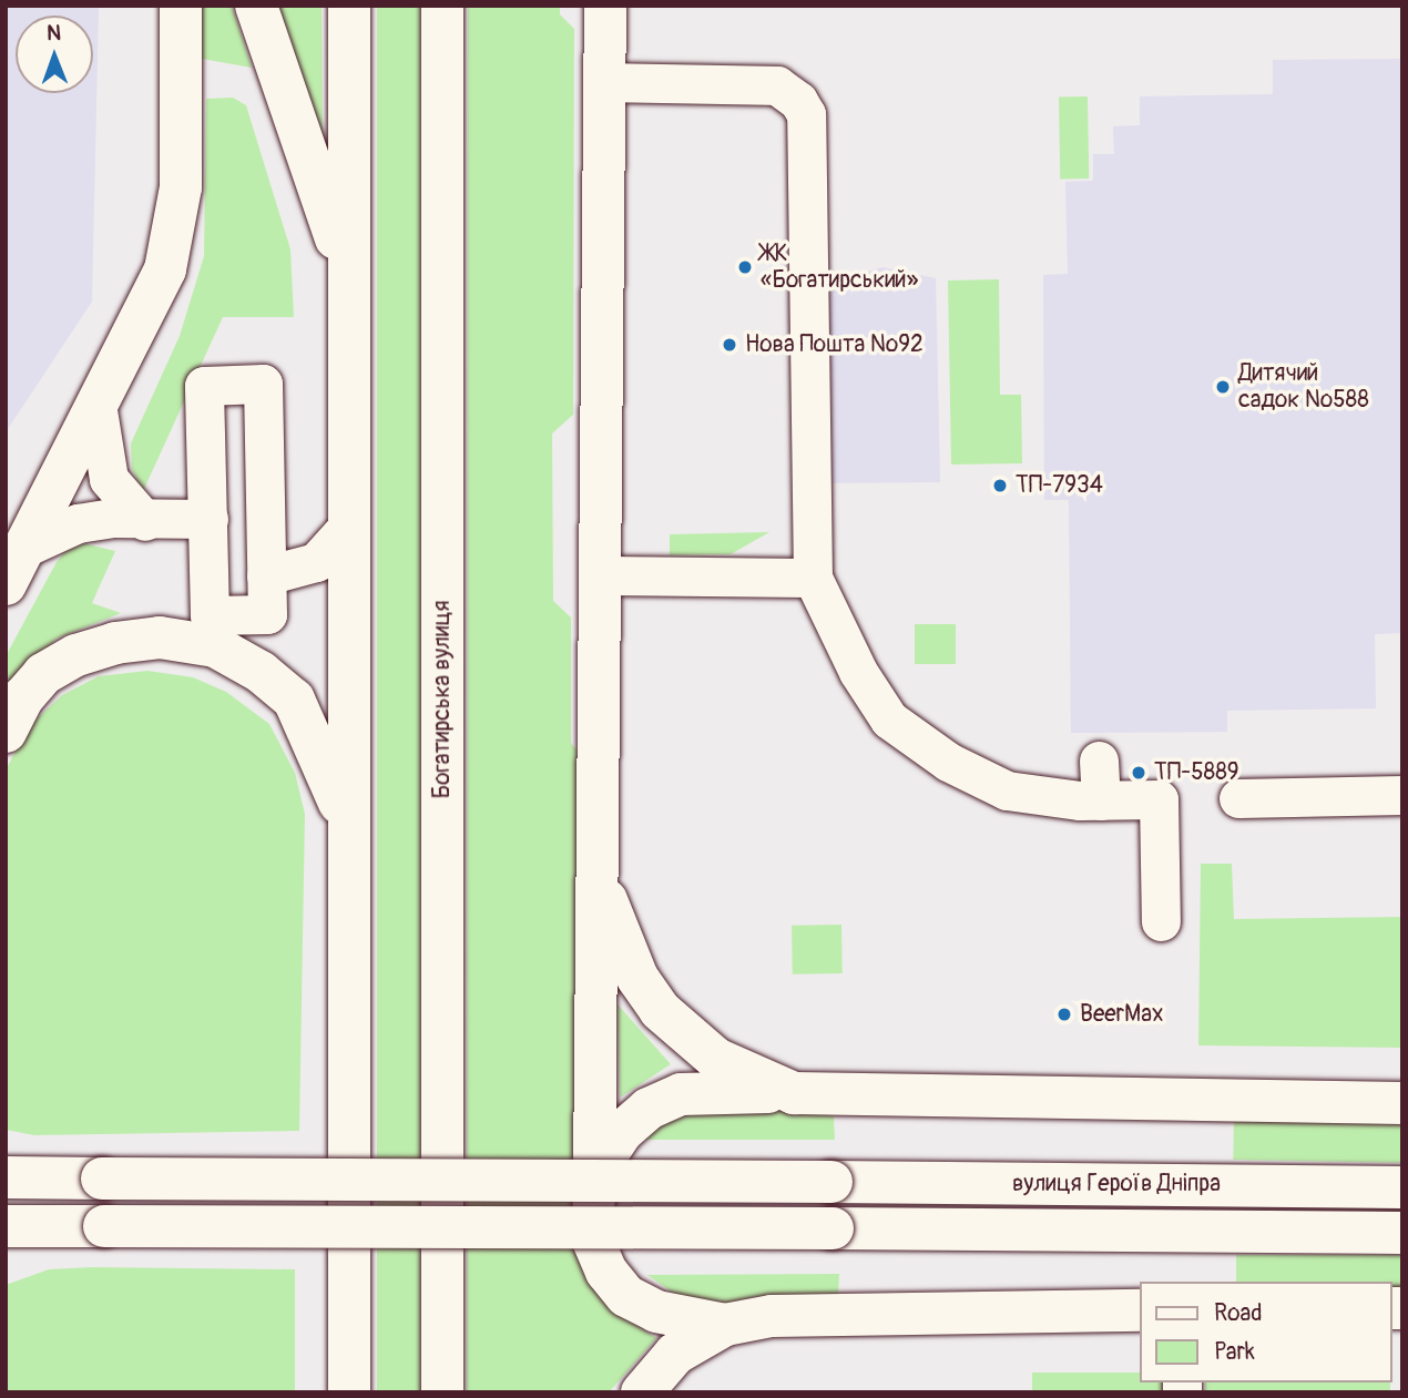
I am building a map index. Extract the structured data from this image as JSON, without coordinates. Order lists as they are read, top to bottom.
{
  "streets": {
    "main road": ["Богатирська вулиця", "вулиця Героїв Дніпра"]
  },
  "places": [
    "ЖК «Богатирський»",
    "Нова Пошта №92",
    "Дитячий садок №588",
    "ТП-7934",
    "ТП-5889",
    "BeerMax"
  ],
  "legend": ["Road", "Park"],
  "north": "top"
}
